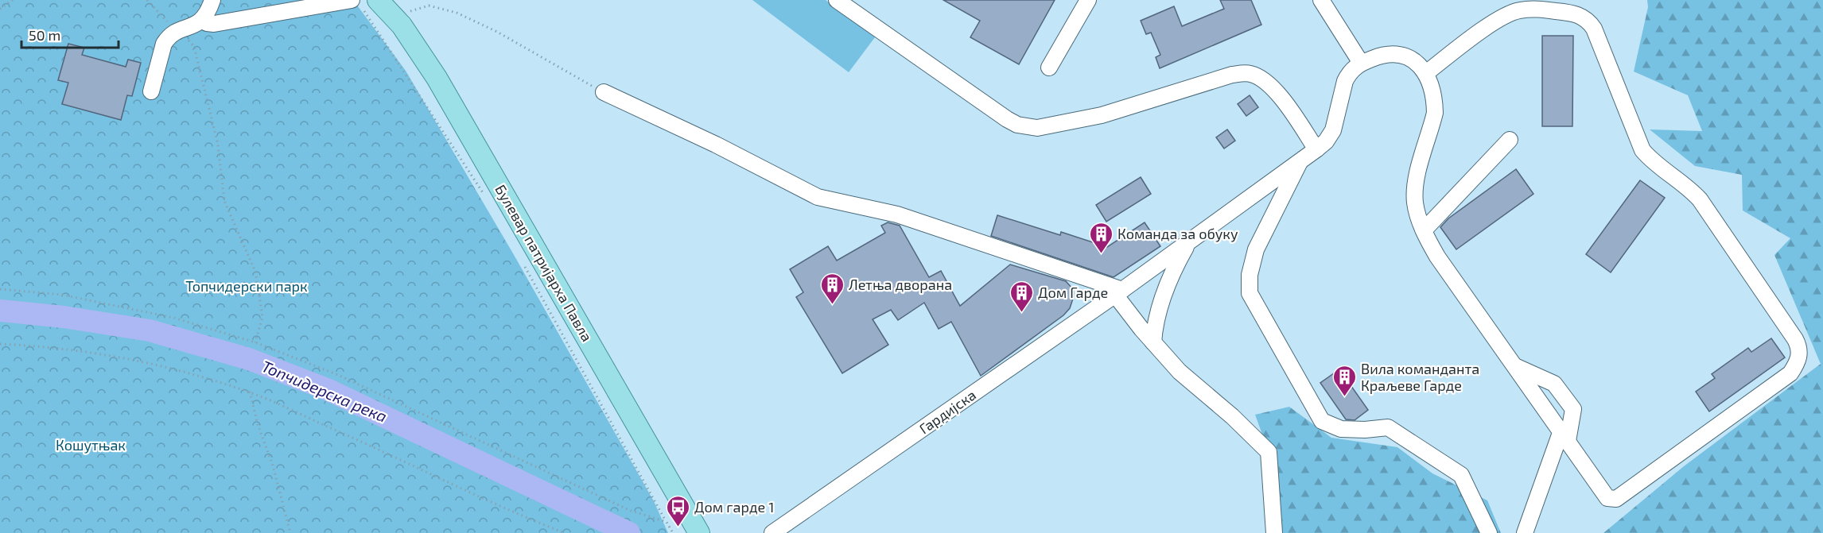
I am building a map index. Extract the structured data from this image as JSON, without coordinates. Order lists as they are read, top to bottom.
{
  "streets": {
    "main road": ["Булевар патријарха Павла"],
    "lane": ["Гардијска"]
  },
  "water": ["Топчидерска река"],
  "parks": ["Топчидерски парк", "Кошутњак"],
  "places": {
    "building": [
      "Команда за обуку",
      "Летња дворана",
      "Дом Гарде",
      "Вила команданта Краљеве Гарде"
    ],
    "bus stop": ["Дом гарде 1"]
  },
  "scale_bar": "50 m"
}
